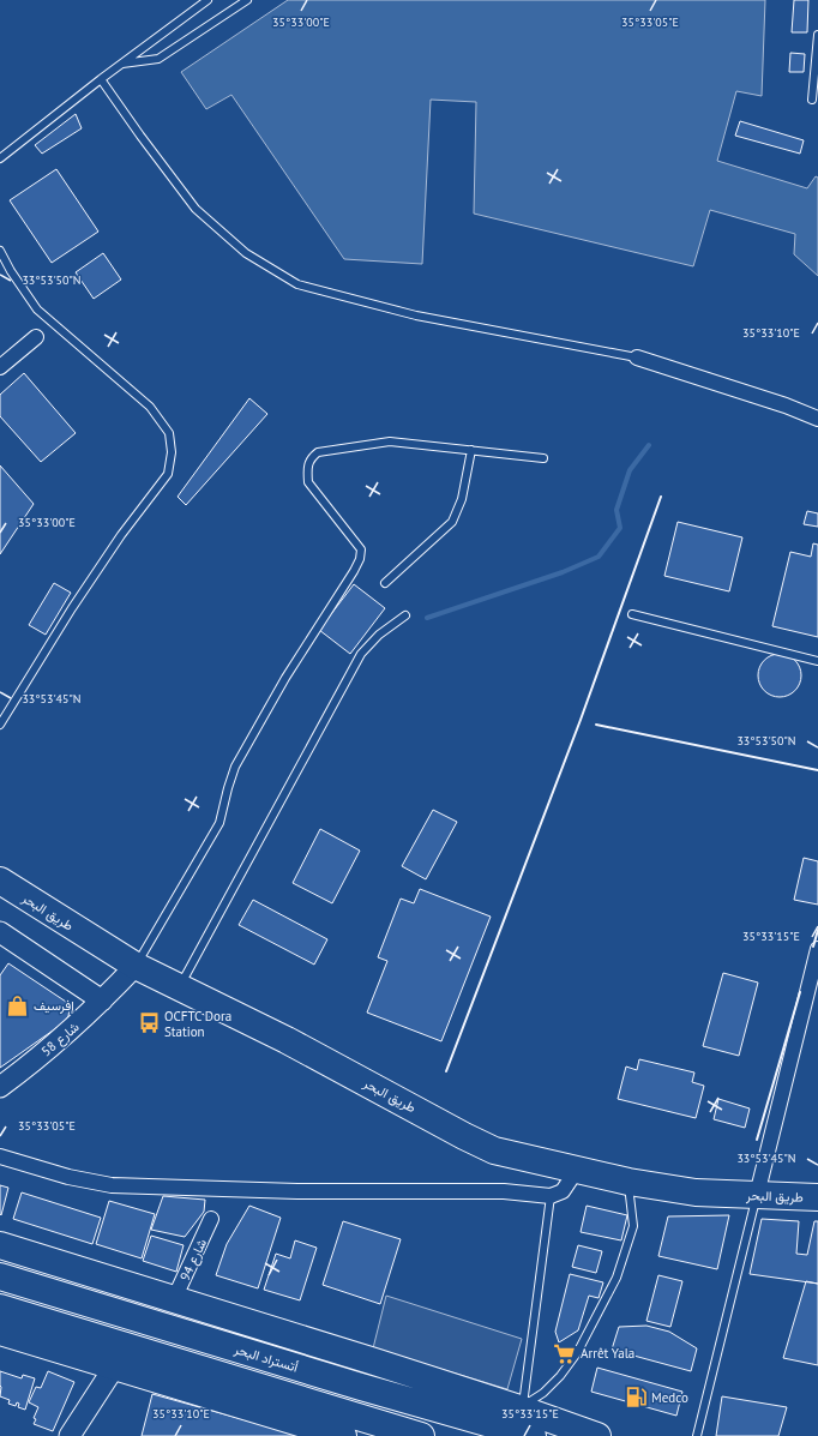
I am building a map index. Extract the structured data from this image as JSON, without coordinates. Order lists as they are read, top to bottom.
{
  "streets": {
    "highway": ["طريق البحر", "أتستراد البحر"],
    "street": ["شارع 58", "شارع 94"]
  },
  "crossings": [
    ["طريق البحر", "شارع 58"]
  ],
  "places": {
    "shop": ["إفرسيف"],
    "bus stop": ["OCFTC Dora Station"],
    "supermarket": ["Arrêt Yala"],
    "fuel station": ["Medco"]
  },
  "coordinates": [
    "35°33'00\"E",
    "35°33'05\"E",
    "33°53'50\"N",
    "35°33'10\"E",
    "33°53'45\"N",
    "35°33'15\"E"
  ]
}
